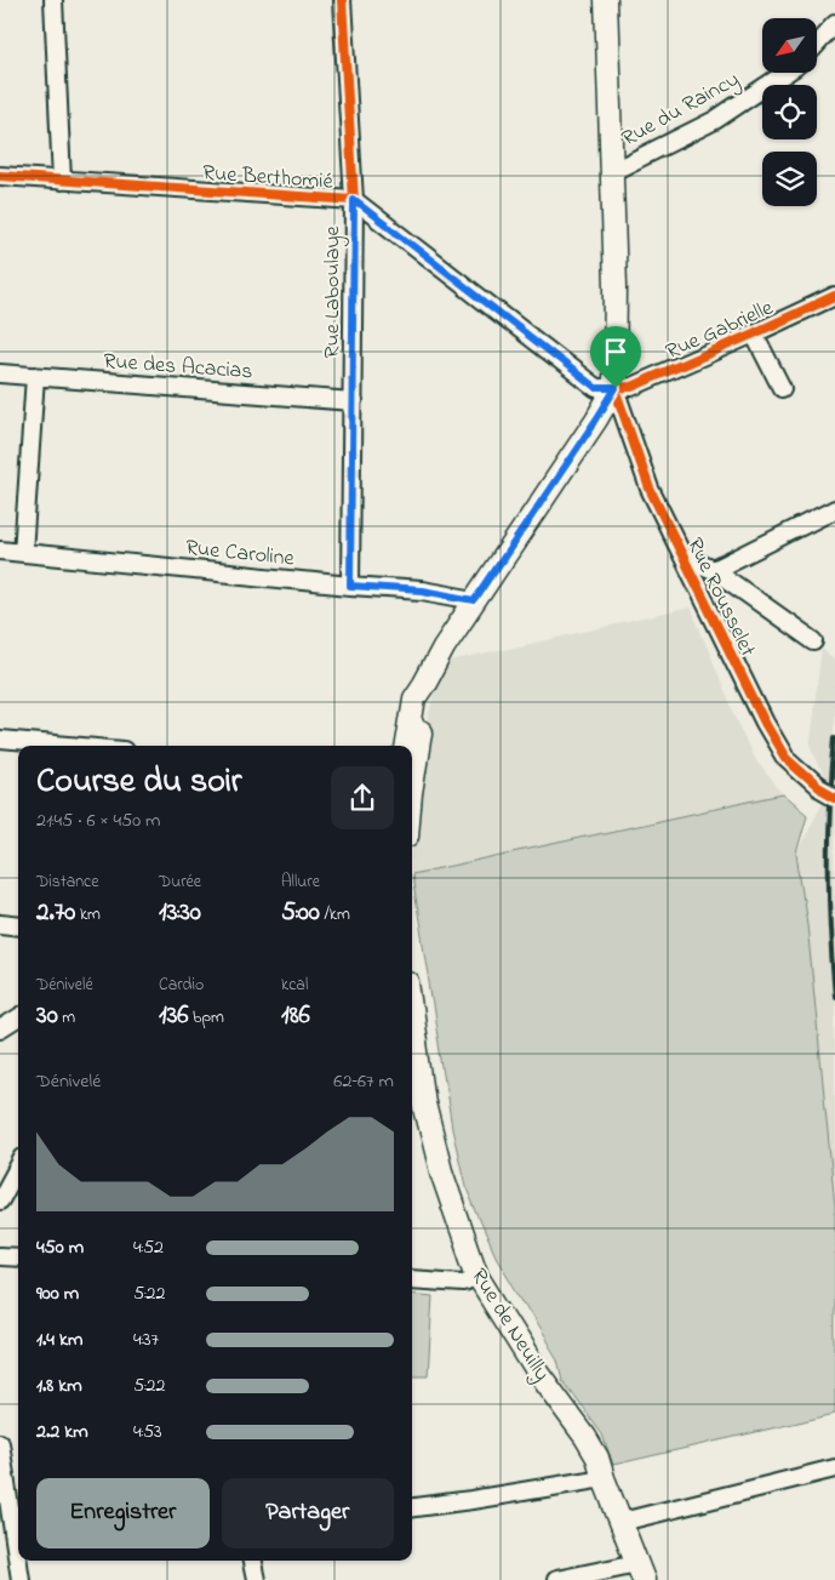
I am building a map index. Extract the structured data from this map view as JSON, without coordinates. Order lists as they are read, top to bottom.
{
  "streets": {
    "main road": ["Rue de Neuilly"],
    "street": [
      "Rue du Raincy",
      "Rue Berthomié",
      "Rue Laboulaye",
      "Rue Gabrielle",
      "Rue des Acacias",
      "Rue Caroline",
      "Rue Rousselet"
    ]
  },
  "crossings": [
    ["Rue Berthomié", "Rue Laboulaye"],
    ["Rue Berthomié", "Rue Gabrielle"],
    ["Rue Berthomié", "Rue Rousselet"],
    ["Rue Laboulaye", "Rue des Acacias"],
    ["Rue Laboulaye", "Rue Caroline"],
    ["Rue Gabrielle", "Rue Rousselet"]
  ],
  "north": "bottom left",
  "page": {
    "heading": ["Course du soir", "21:45 · 6 × 450 m"],
    "stats": [
      ["Distance", "2.70 km"],
      ["Durée", "13:30"],
      ["Allure", "5:00 /km"],
      ["Dénivelé", "30 m"],
      ["Cardio", "136 bpm"],
      ["kcal", "186"]
    ],
    "chart": ["Dénivelé", "62–67 m"],
    "list": [
      {
        "name": "450 m",
        "note": "4:52"
      },
      {
        "name": "900 m",
        "note": "5:22"
      },
      {
        "name": "1.4 km",
        "note": "4:37"
      },
      {
        "name": "1.8 km",
        "note": "5:22"
      },
      {
        "name": "2.2 km",
        "note": "4:53"
      }
    ],
    "buttons": ["Enregistrer", "Partager"]
  }
}
